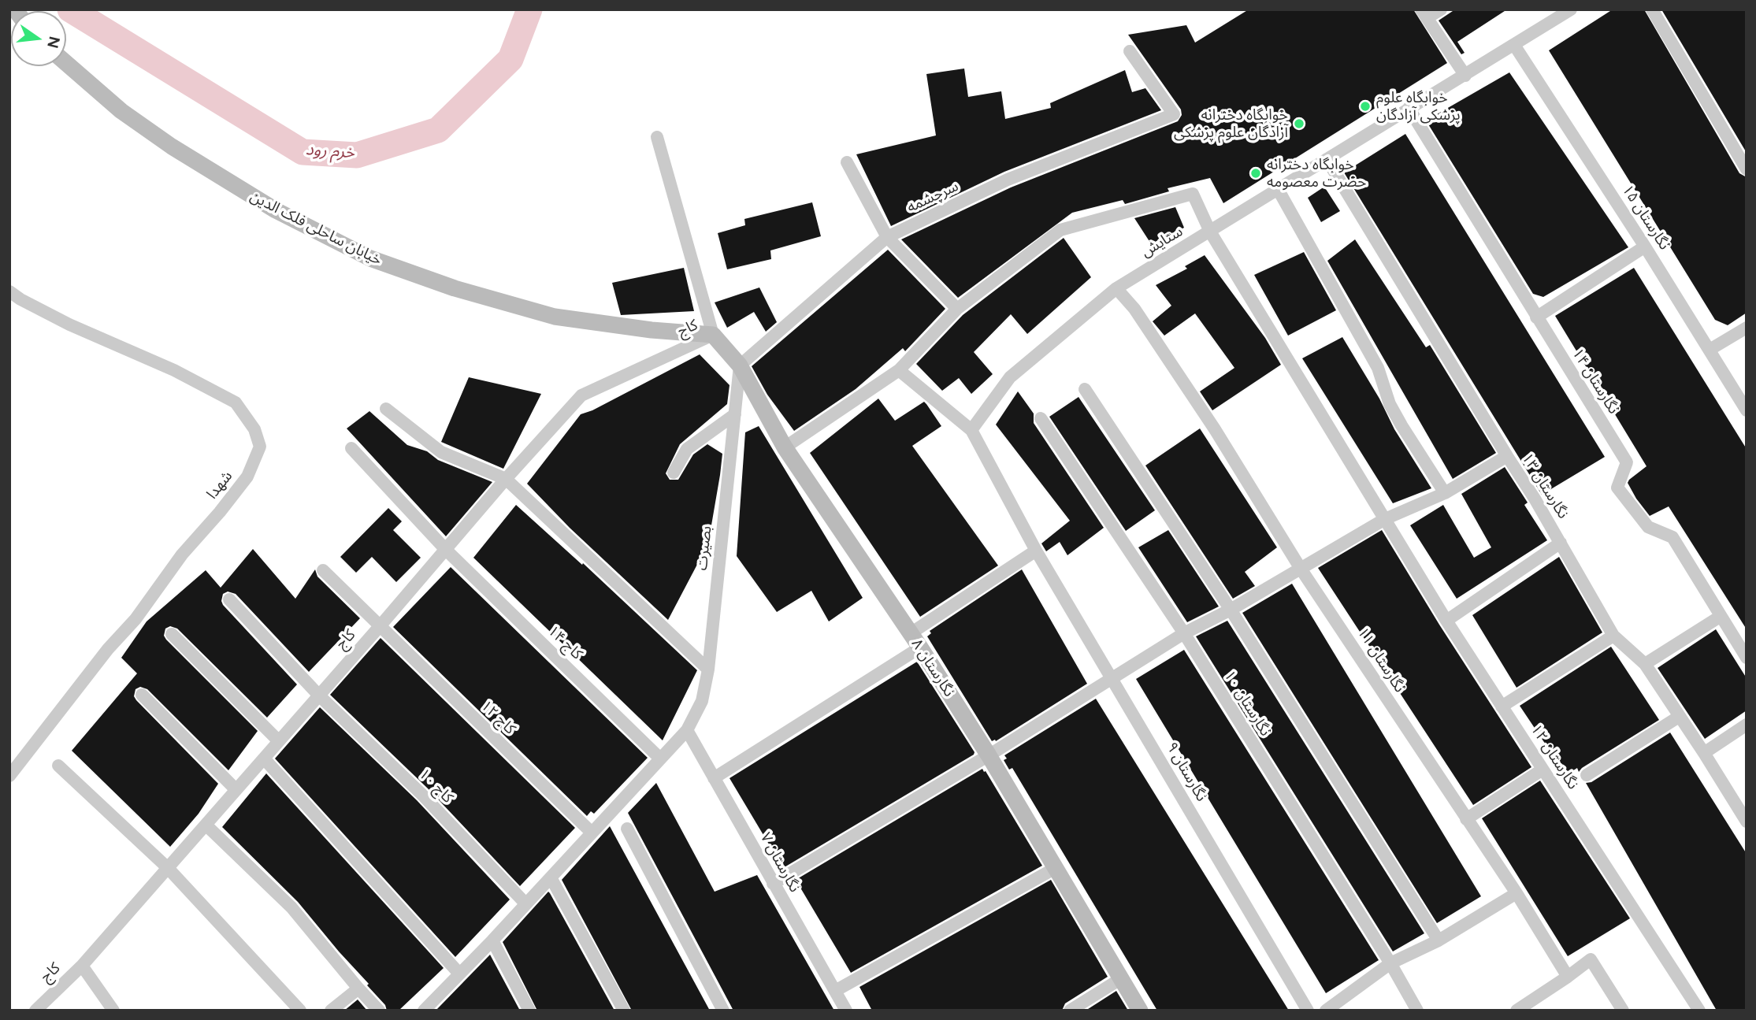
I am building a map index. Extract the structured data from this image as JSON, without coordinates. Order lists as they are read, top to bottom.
{
  "streets": {
    "street": [
      "سرچشمه",
      "نگارستان ۱۵",
      "خیابان ساحلی فلک الدین",
      "ستایش",
      "کاج",
      "نگارستان ۱۴",
      "شهدا",
      "نگارستان ۱۳",
      "بصیرت",
      "کاج ۱۴",
      "نگارستان ۱۱",
      "نگارستان ۸",
      "نگارستان ۱۰",
      "کاج ۱۲",
      "نگارستان ۱۲",
      "نگارستان ۹",
      "کاج ۱۰",
      "نگارستان ۷"
    ]
  },
  "crossings": [
    ["سرچشمه", "بصیرت"],
    ["سرچشمه", "نگارستان ۸"],
    ["نگارستان ۱۵", "ستایش"],
    ["خیابان ساحلی فلک الدین", "کاج"],
    ["خیابان ساحلی فلک الدین", "نگارستان ۸"],
    ["ستایش", "نگارستان ۱۴"],
    ["ستایش", "نگارستان ۱۳"],
    ["ستایش", "نگارستان ۱۱"],
    ["ستایش", "نگارستان ۱۲"],
    ["کاج", "کاج ۱۴"],
    ["کاج", "نگارستان ۸"],
    ["کاج", "کاج ۱۲"],
    ["کاج", "کاج ۱۰"],
    ["بصیرت", "کاج ۱۴"],
    ["بصیرت", "نگارستان ۸"],
    ["بصیرت", "کاج ۱۲"],
    ["بصیرت", "کاج ۱۰"],
    ["بصیرت", "نگارستان ۷"]
  ],
  "water": ["خرم رود"],
  "places": ["خوابگاه علوم پزشکی آزادگان", "خوابگاه دخترانه آزادگان علوم پزشکی", "خوابگاه دخترانه حضرت معصومه"],
  "north": "right"
}
